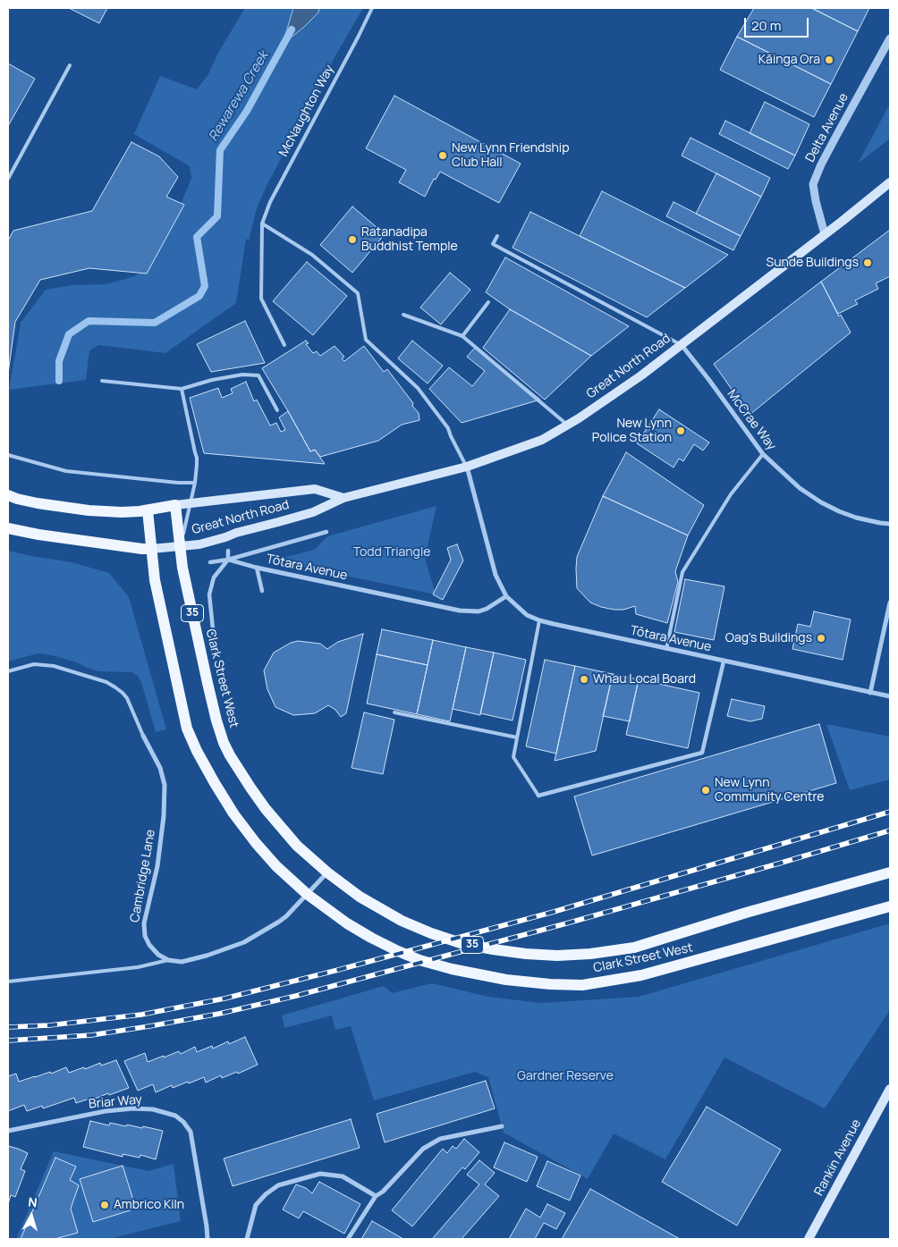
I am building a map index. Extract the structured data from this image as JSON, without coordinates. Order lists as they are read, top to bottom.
{
  "streets": {
    "main road": [
      "Great North Road",
      "35",
      "Clark Street West",
      "Rankin Avenue"
    ],
    "street": [
      "Delta Avenue",
      "McCrae Way",
      "Tōtara Avenue",
      "Cambridge Lane",
      "Briar Way"
    ],
    "lane": ["McNaughton Way"]
  },
  "crossings": [
    ["Delta Avenue", "Great North Road"],
    ["Great North Road", "McCrae Way"],
    ["Great North Road", "Tōtara Avenue"],
    ["Great North Road", "Clark Street West"]
  ],
  "water": ["Rewarewa Creek"],
  "parks": ["Todd Triangle", "Gardner Reserve"],
  "places": [
    "Kāinga Ora",
    "New Lynn Friendship Club Hall",
    "Ratanadipa Buddhist Temple",
    "Sunde Buildings",
    "New Lynn Police Station",
    "Oag's Buildings",
    "Whau Local Board",
    "New Lynn Community Centre",
    "Ambrico Kiln"
  ],
  "scale_bar": "20 m",
  "north": "top"
}
